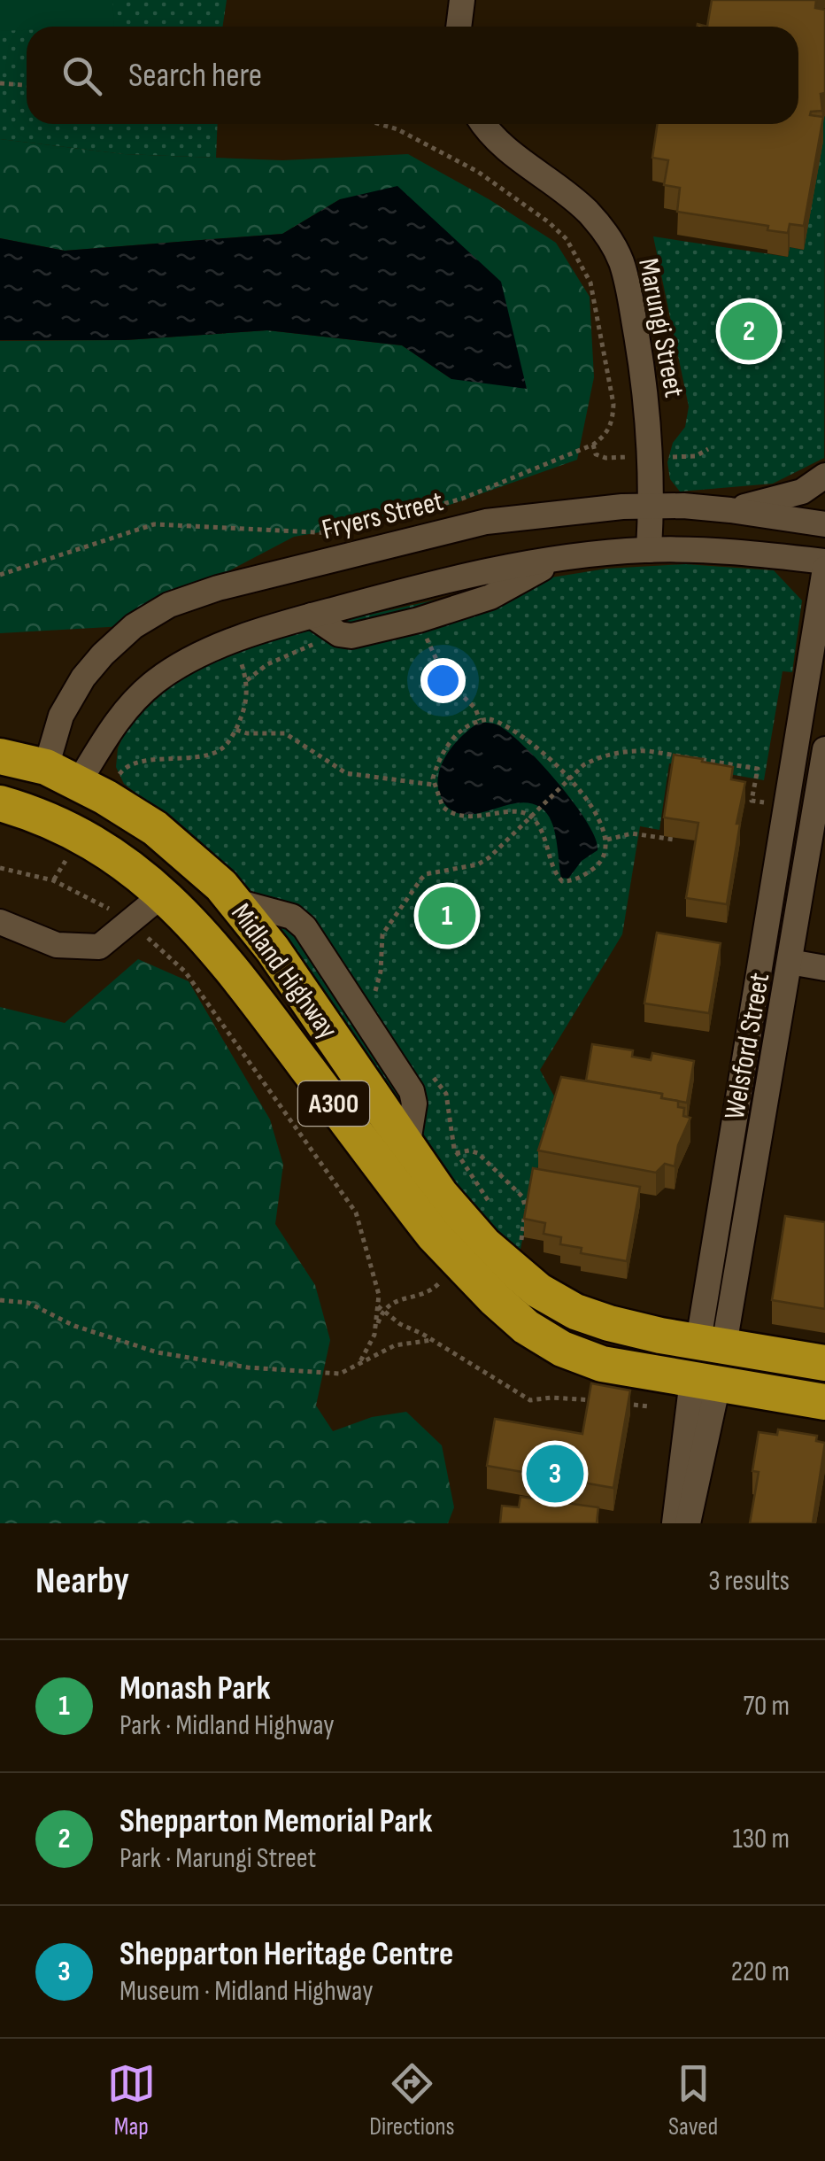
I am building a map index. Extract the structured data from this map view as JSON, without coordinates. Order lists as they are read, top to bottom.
{
  "streets": {
    "highway": ["Midland Highway", "Welsford Street", "A300"],
    "street": ["Marungi Street", "Fryers Street"]
  },
  "crossings": [
    ["Marungi Street", "Fryers Street"],
    ["Fryers Street", "Midland Highway"],
    ["Midland Highway", "Welsford Street"],
    ["Midland Highway", "A300"],
    ["Welsford Street", "A300"]
  ],
  "page": {
    "search": "Search here",
    "pins": ["2", "1", "3"],
    "heading": ["Nearby", "3 results"],
    "list": [
      {
        "mark": "1",
        "name": "Monash Park",
        "note": "Park · Midland Highway",
        "value": "70 m"
      },
      {
        "mark": "2",
        "name": "Shepparton Memorial Park",
        "note": "Park · Marungi Street",
        "value": "130 m"
      },
      {
        "mark": "3",
        "name": "Shepparton Heritage Centre",
        "note": "Museum · Midland Highway",
        "value": "220 m"
      }
    ],
    "nav": ["Map", "Directions", "Saved"]
  }
}
